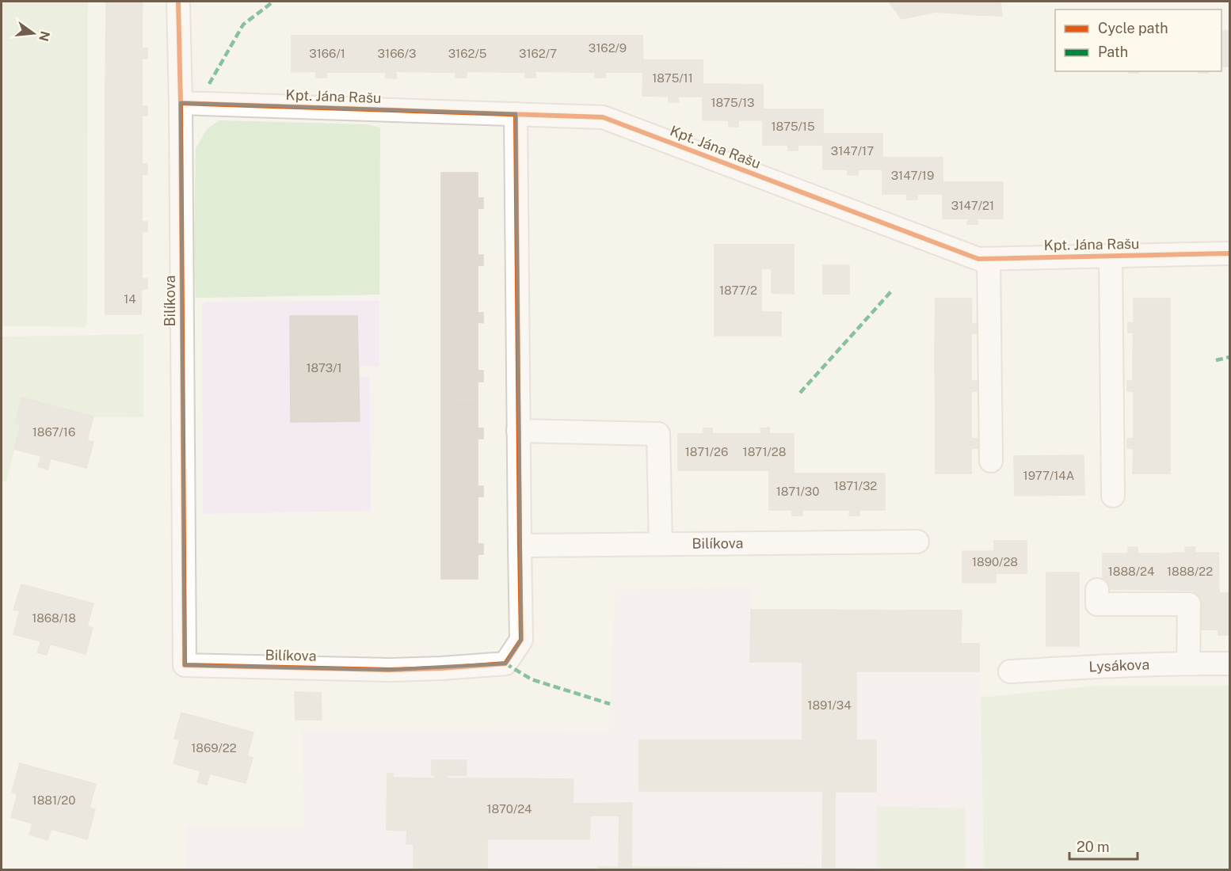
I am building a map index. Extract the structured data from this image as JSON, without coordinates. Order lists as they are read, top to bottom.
{
  "streets": {
    "street": ["Kpt. Jána Rašu", "Bilíkova", "Lysákova"]
  },
  "crossings": [
    ["Kpt. Jána Rašu", "Bilíkova"]
  ],
  "house_numbers": [
    "3162/9",
    "3166/1",
    "3166/3",
    "3162/5",
    "3162/7",
    "1875/11",
    "1875/13",
    "1875/15",
    "3147/17",
    "3147/19",
    "3147/21",
    "1877/2",
    "14",
    "1873/1",
    "1867/16",
    "1871/26",
    "1871/28",
    "1977/14A",
    "1871/32",
    "1871/30",
    "1890/28",
    "1888/24",
    "1888/22",
    "1868/18",
    "1891/34",
    "1869/22",
    "1881/20",
    "1870/24"
  ],
  "legend": ["Cycle path", "Path"],
  "scale_bar": "20 m",
  "north": "right"
}
